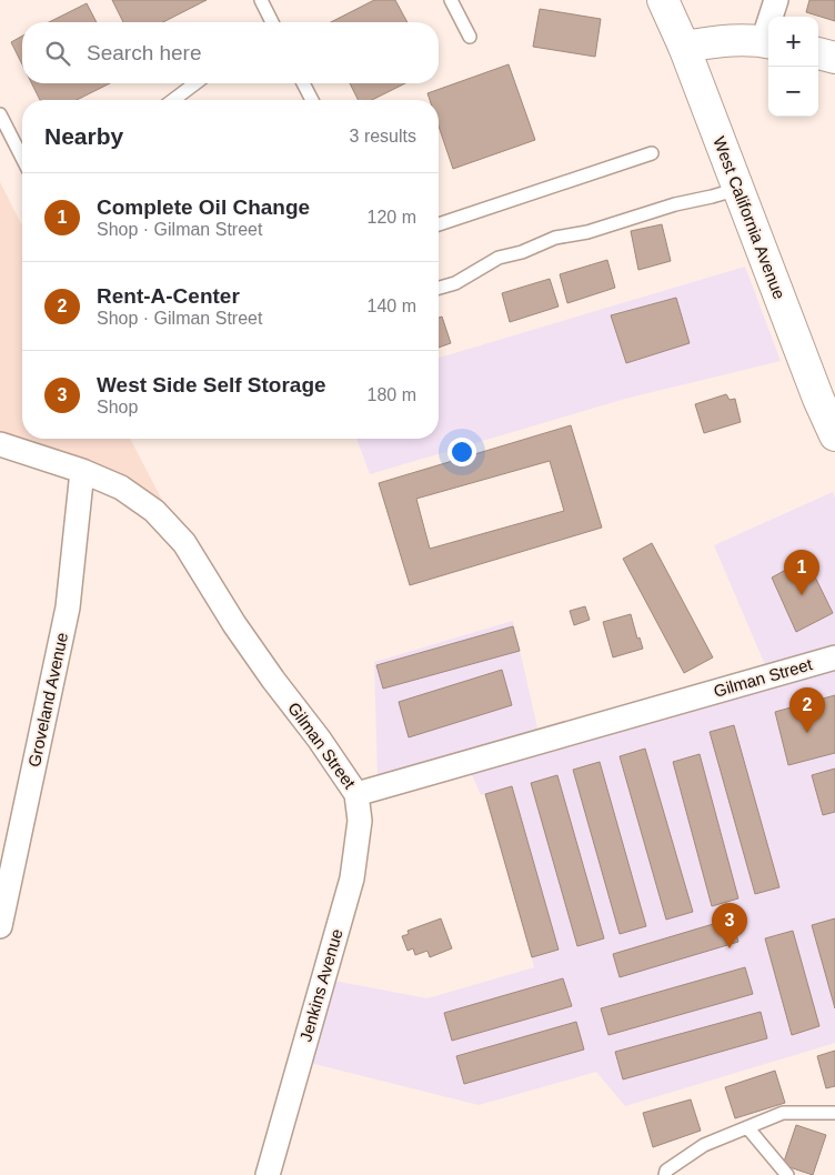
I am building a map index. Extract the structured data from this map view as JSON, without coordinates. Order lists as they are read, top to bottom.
{
  "streets": {
    "main road": ["West California Avenue"],
    "street": ["Gilman Street", "Groveland Avenue", "Jenkins Avenue"]
  },
  "crossings": [
    ["Gilman Street", "Groveland Avenue"],
    ["Gilman Street", "Jenkins Avenue"]
  ],
  "page": {
    "map_buttons": ["+", "−"],
    "search": "Search here",
    "heading": ["Nearby", "3 results"],
    "list": [
      {
        "mark": "1",
        "name": "Complete Oil Change",
        "note": "Shop · Gilman Street",
        "value": "120 m"
      },
      {
        "mark": "2",
        "name": "Rent-A-Center",
        "note": "Shop · Gilman Street",
        "value": "140 m"
      },
      {
        "mark": "3",
        "name": "West Side Self Storage",
        "note": "Shop",
        "value": "180 m"
      }
    ],
    "pins": ["1", "2", "3"]
  }
}
